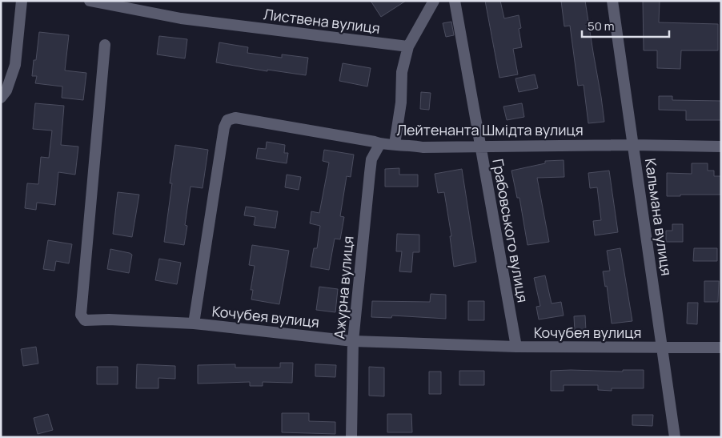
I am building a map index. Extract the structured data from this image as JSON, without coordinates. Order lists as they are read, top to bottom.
{
  "streets": {
    "street": [
      "Листвена вулиця",
      "Лейтенанта Шмідта вулиця",
      "Кальмана вулиця",
      "Грабовського вулиця",
      "Ажурна вулиця",
      "Кочубея вулиця"
    ]
  },
  "crossings": [
    ["Лейтенанта Шмідта вулиця", "Кальмана вулиця"],
    ["Лейтенанта Шмідта вулиця", "Грабовського вулиця"],
    ["Лейтенанта Шмідта вулиця", "Ажурна вулиця"],
    ["Лейтенанта Шмідта вулиця", "Кочубея вулиця"],
    ["Кальмана вулиця", "Кочубея вулиця"],
    ["Грабовського вулиця", "Кочубея вулиця"],
    ["Ажурна вулиця", "Кочубея вулиця"]
  ],
  "scale_bar": "50 m"
}
